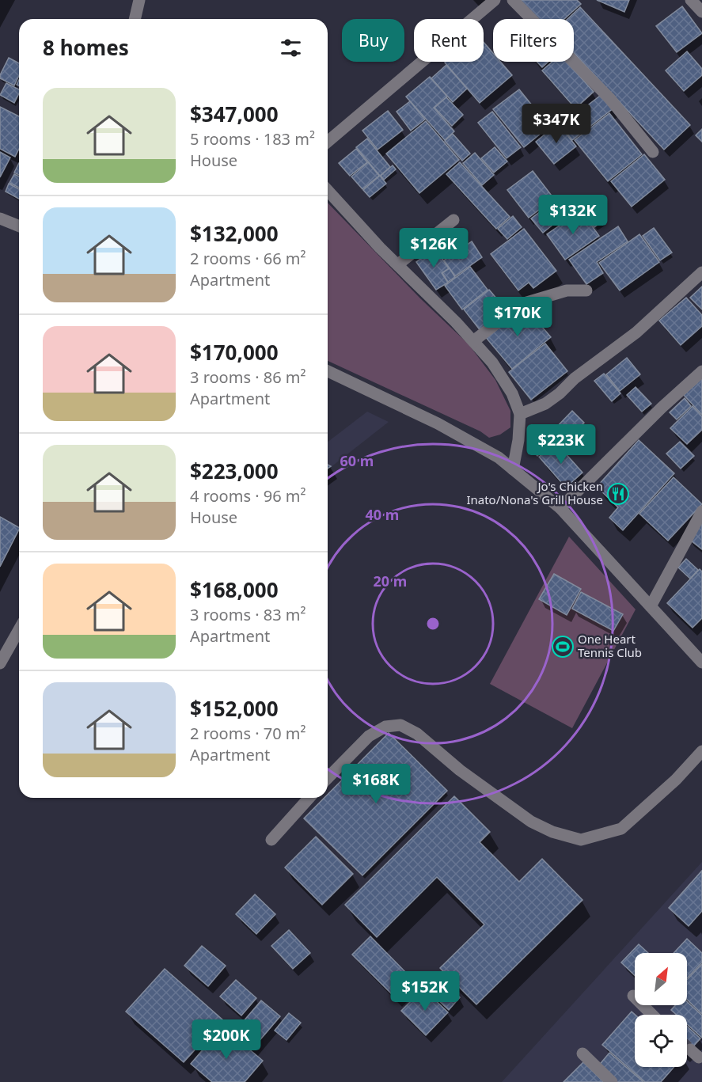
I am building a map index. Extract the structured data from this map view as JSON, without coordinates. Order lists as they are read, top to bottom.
{
  "places": {
    "restaurant": ["Jo's Chicken Inato/Nona's Grill House"],
    "sports": ["One Heart Tennis Club"]
  },
  "north": "top right",
  "page": {
    "chip": ["Buy", "Rent", "Filters"],
    "heading": "8 homes",
    "list": [
      {
        "name": "$347,000",
        "note": "5 rooms · 183 m² · House"
      },
      {
        "name": "$132,000",
        "note": "2 rooms · 66 m² · Apartment"
      },
      {
        "name": "$170,000",
        "note": "3 rooms · 86 m² · Apartment"
      },
      {
        "name": "$223,000",
        "note": "4 rooms · 96 m² · House"
      },
      {
        "name": "$168,000",
        "note": "3 rooms · 83 m² · Apartment"
      },
      {
        "name": "$152,000",
        "note": "2 rooms · 70 m² · Apartment"
      }
    ],
    "price": [
      "$347K",
      "$132K",
      "$126K",
      "$170K",
      "$223K",
      "$168K",
      "$152K",
      "$200K"
    ]
  },
  "rings": ["60 m", "40 m", "20 m"]
}
